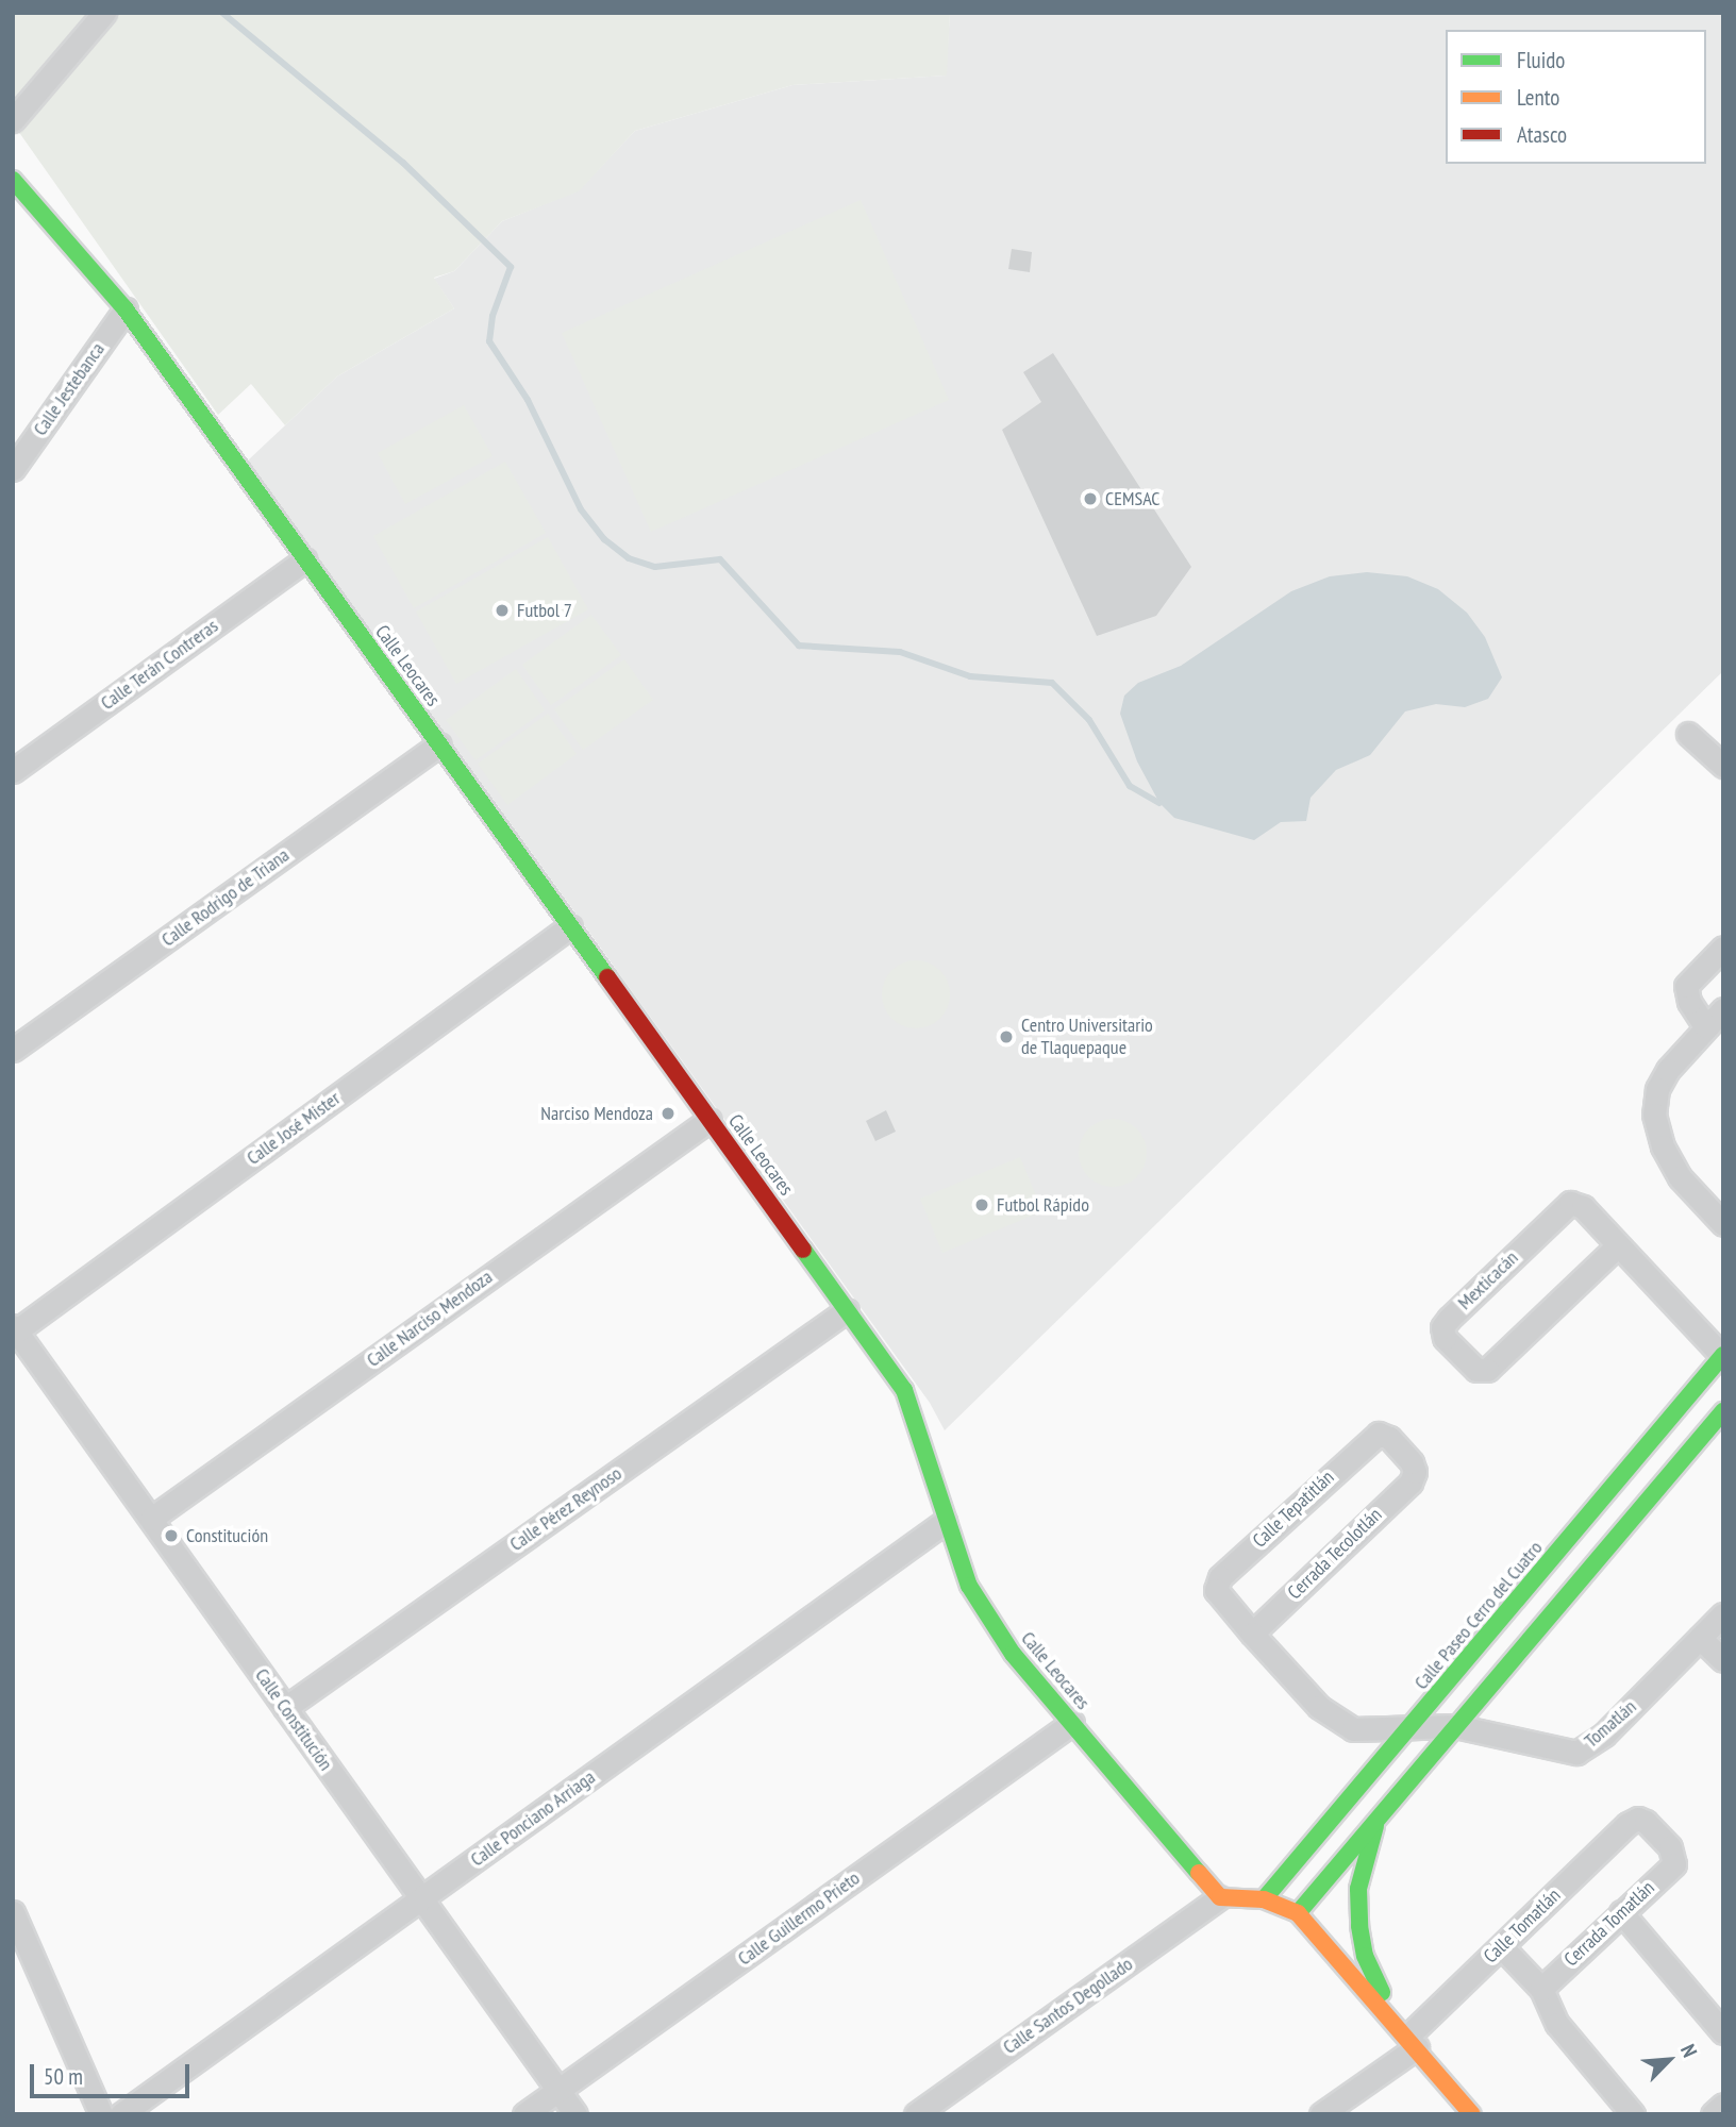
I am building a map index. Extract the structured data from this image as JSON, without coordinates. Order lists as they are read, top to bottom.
{
  "streets": {
    "street": [
      "Calle Jestebanca",
      "Calle Terán Contreras",
      "Calle Leocares",
      "Calle Rodrigo de Triana",
      "Calle José Mister",
      "Mexticacán",
      "Calle Narciso Mendoza",
      "Calle Pérez Reynoso",
      "Calle Tepatitlán",
      "Cerrada Tecolotlán",
      "Calle Paseo Cerro del Cuatro",
      "Calle Constitución",
      "Tomatlán",
      "Calle Ponciano Arriaga",
      "Calle Guillermo Prieto",
      "Cerrada Tomatlán",
      "Calle Tomatlán",
      "Calle Santos Degollado"
    ]
  },
  "crossings": [
    ["Calle Jestebanca", "Calle Leocares"],
    ["Calle Terán Contreras", "Calle Leocares"],
    ["Calle Leocares", "Calle Rodrigo de Triana"],
    ["Calle Leocares", "Calle José Mister"],
    ["Calle Leocares", "Calle Narciso Mendoza"],
    ["Calle Leocares", "Calle Pérez Reynoso"],
    ["Calle Leocares", "Calle Ponciano Arriaga"],
    ["Calle Leocares", "Calle Guillermo Prieto"],
    ["Calle Leocares", "Calle Santos Degollado"],
    ["Calle José Mister", "Calle Constitución"],
    ["Mexticacán", "Calle Paseo Cerro del Cuatro"],
    ["Calle Narciso Mendoza", "Calle Constitución"],
    ["Calle Pérez Reynoso", "Calle Constitución"],
    ["Calle Tepatitlán", "Cerrada Tecolotlán"],
    ["Calle Paseo Cerro del Cuatro", "Tomatlán"],
    ["Calle Constitución", "Calle Ponciano Arriaga"],
    ["Calle Constitución", "Calle Guillermo Prieto"],
    ["Cerrada Tomatlán", "Calle Tomatlán"]
  ],
  "places": [
    "CEMSAC",
    "Futbol 7",
    "Centro Universitario de Tlaquepaque",
    "Narciso Mendoza",
    "Futbol Rápido",
    "Constitución"
  ],
  "legend": ["Fluido", "Lento", "Atasco"],
  "scale_bar": "50 m",
  "north": "top right"
}
